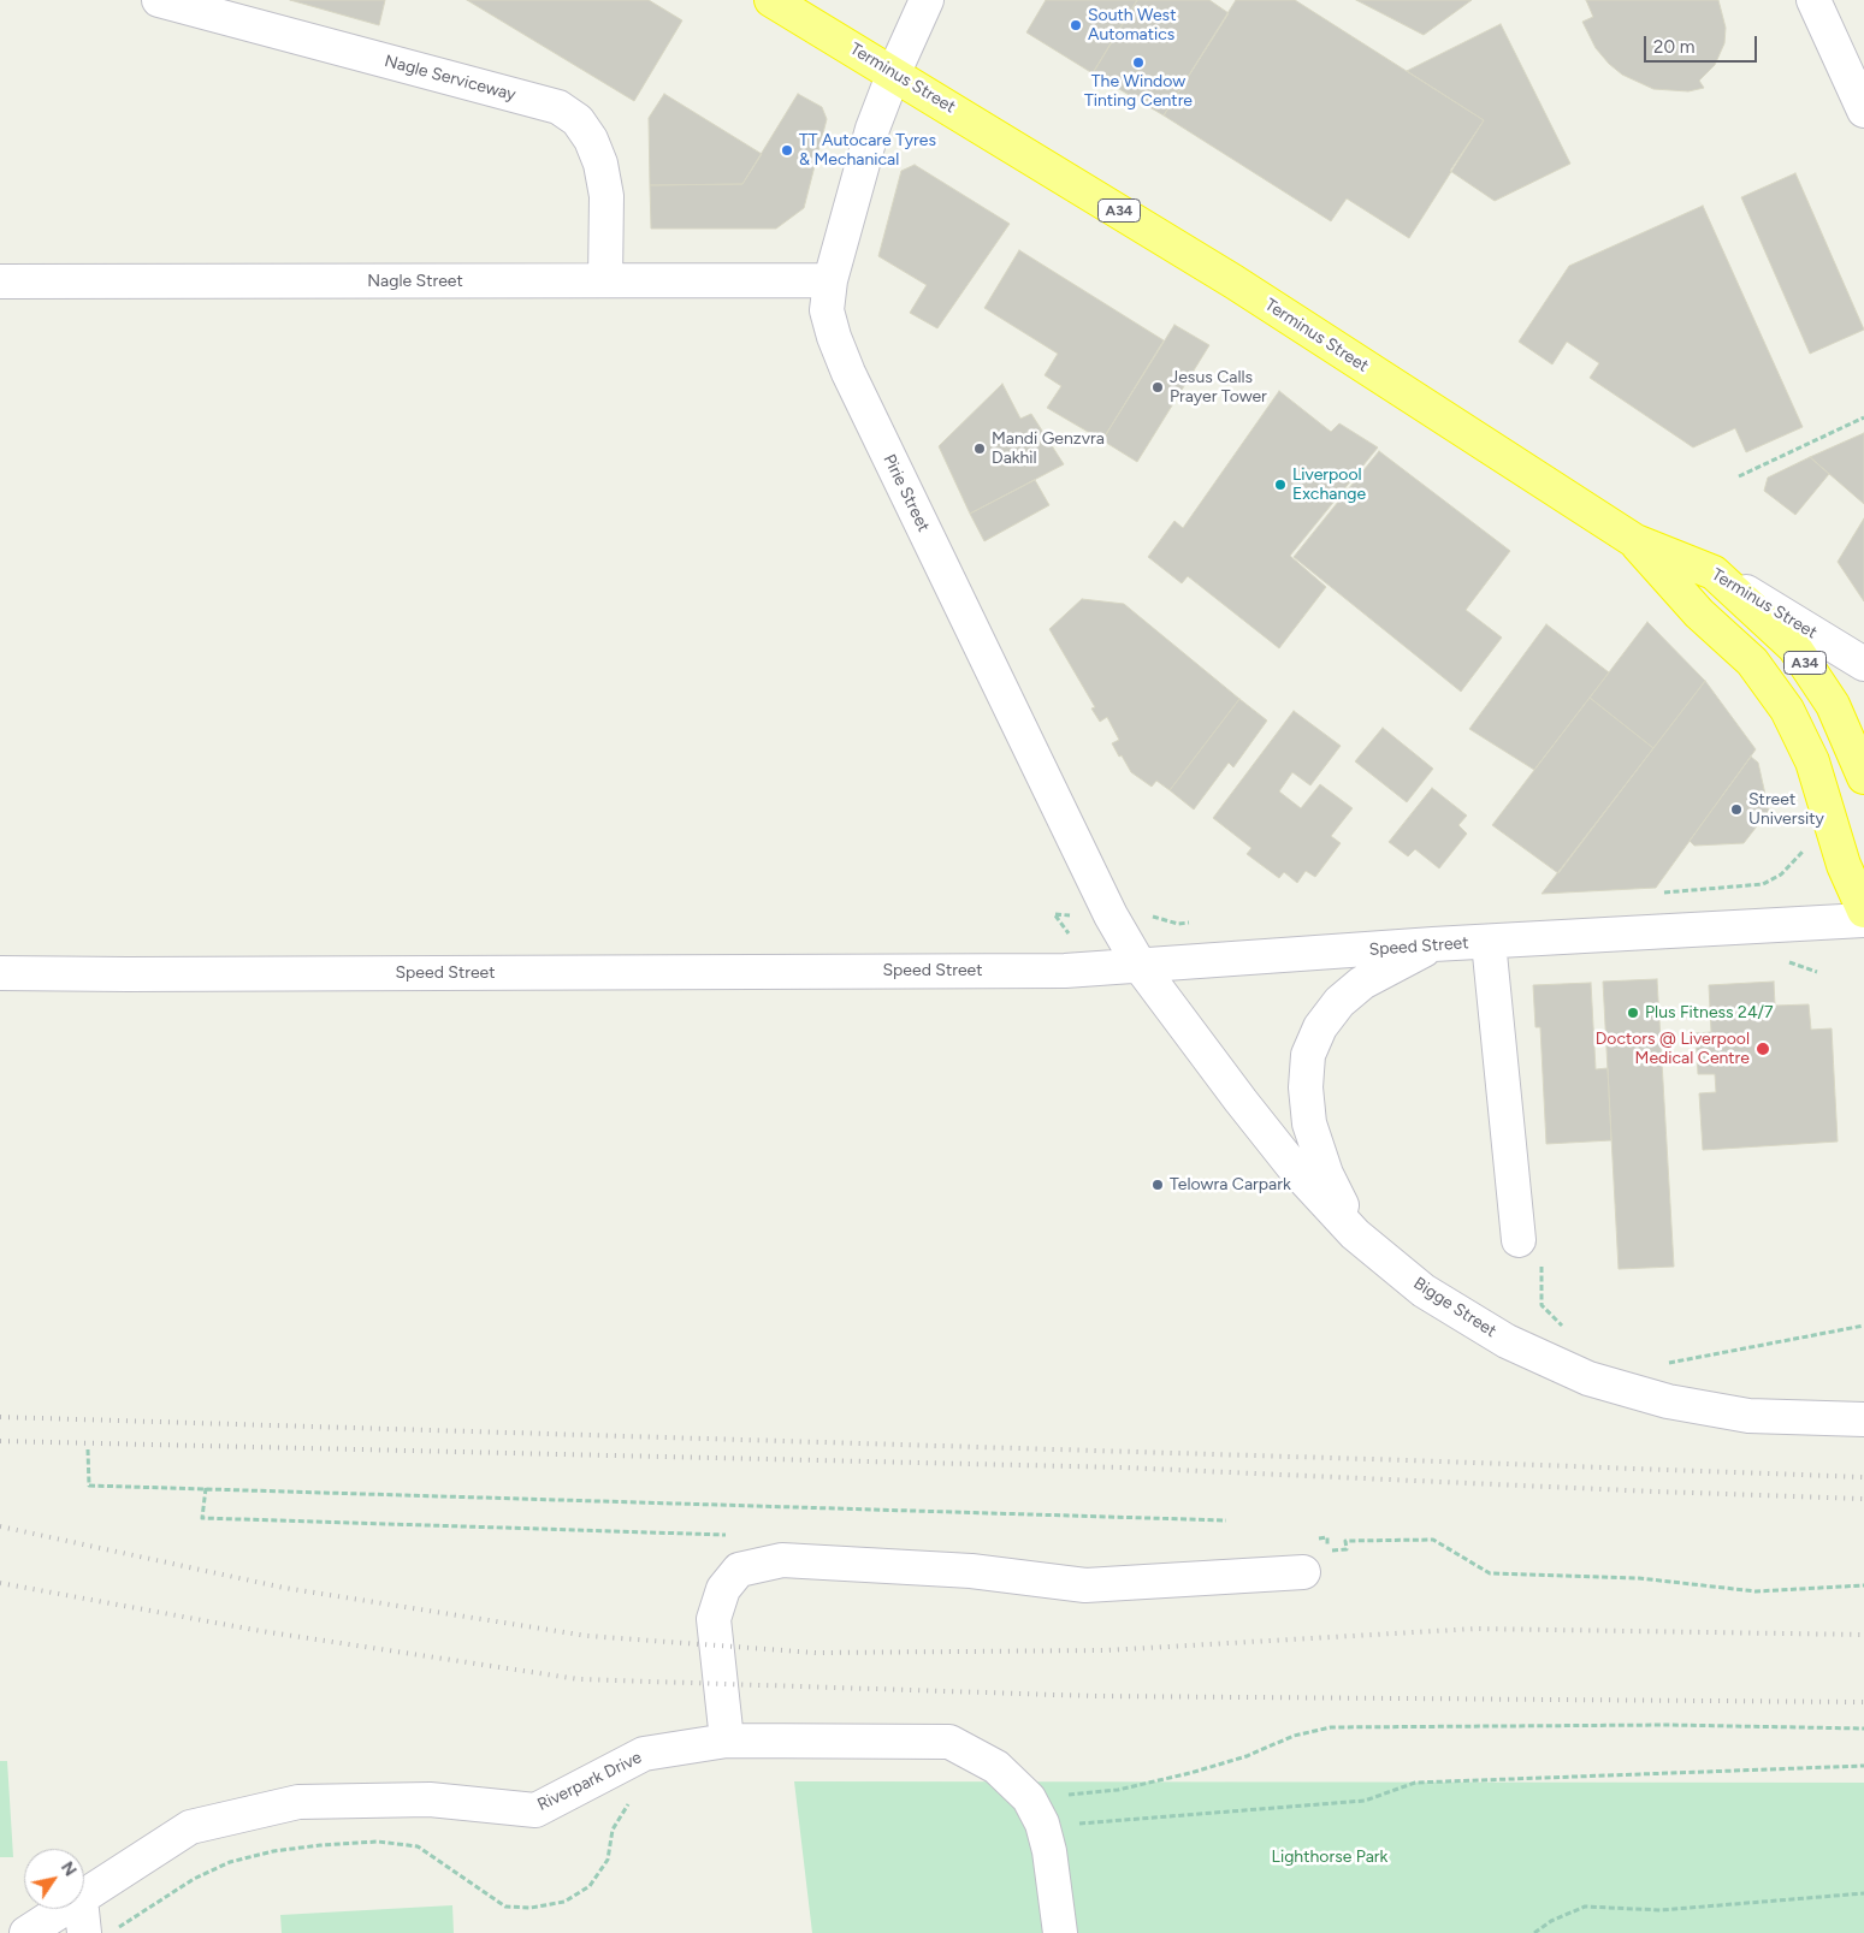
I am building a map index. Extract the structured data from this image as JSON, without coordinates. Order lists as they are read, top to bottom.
{
  "streets": {
    "highway": ["Terminus Street", "A34"],
    "street": [
      "Nagle Serviceway",
      "Nagle Street",
      "Pirie Street",
      "Speed Street",
      "Bigge Street",
      "Riverpark Drive"
    ]
  },
  "crossings": [
    ["Nagle Serviceway", "Nagle Street"],
    ["Terminus Street", "A34"],
    ["Terminus Street", "Pirie Street"],
    ["Nagle Street", "Pirie Street"],
    ["Pirie Street", "Speed Street"],
    ["Pirie Street", "Bigge Street"],
    ["Speed Street", "Bigge Street"]
  ],
  "parks": ["Lighthorse Park"],
  "places": [
    "South West Automatics",
    "The Window Tinting Centre",
    "TT Autocare Tyres & Mechanical",
    "Jesus Calls Prayer Tower",
    "Mandi Genzvra Dakhil",
    "Liverpool Exchange",
    "Street University",
    "Plus Fitness 24/7",
    "Doctors @ Liverpool Medical Centre",
    "Telowra Carpark"
  ],
  "scale_bar": "20 m",
  "north": "top right"
}
